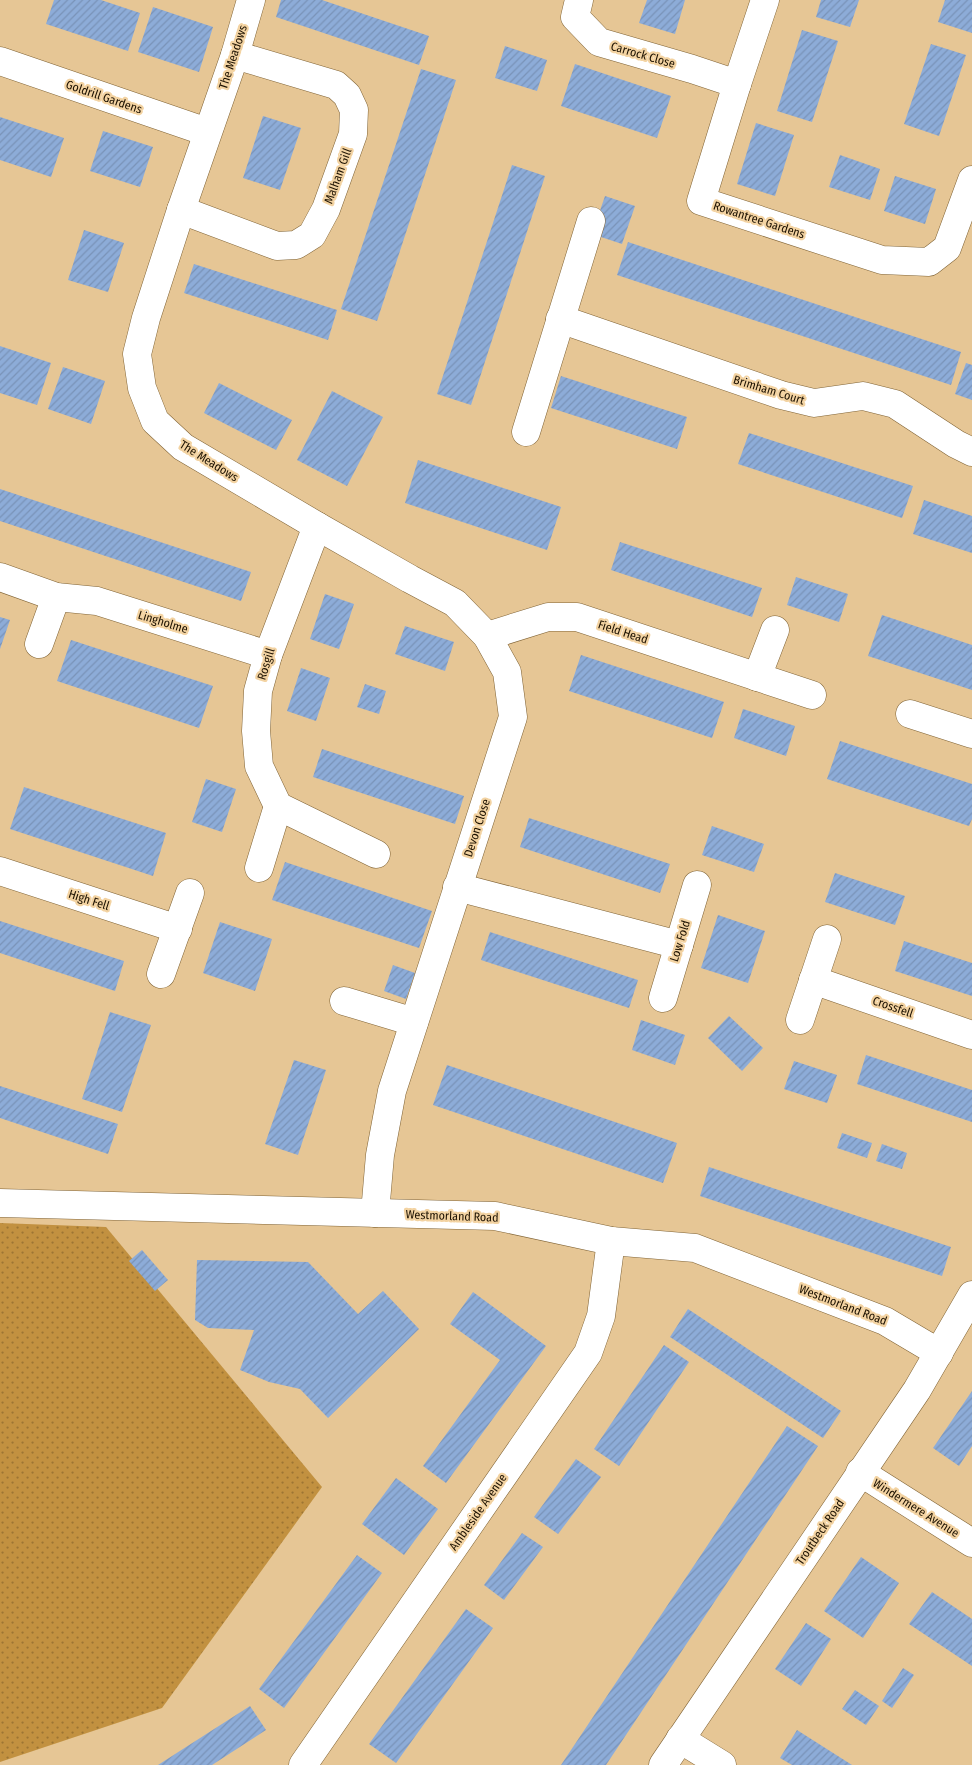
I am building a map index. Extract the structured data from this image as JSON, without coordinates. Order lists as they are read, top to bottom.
{
  "streets": {
    "street": [
      "Carrock Close",
      "The Meadows",
      "Goldrill Gardens",
      "Malham Gill",
      "Rowantree Gardens",
      "Brimham Court",
      "Lingholme",
      "Field Head",
      "Rosgill",
      "Devon Close",
      "High Fell",
      "Low Fold",
      "Crossfell",
      "Westmorland Road",
      "Windermere Avenue",
      "Ambleside Avenue",
      "Troutbeck Road"
    ]
  },
  "crossings": [
    ["Carrock Close", "Rowantree Gardens"],
    ["The Meadows", "Goldrill Gardens"],
    ["The Meadows", "Malham Gill"],
    ["The Meadows", "Field Head"],
    ["The Meadows", "Rosgill"],
    ["The Meadows", "Devon Close"],
    ["Lingholme", "Rosgill"],
    ["Field Head", "Devon Close"],
    ["Devon Close", "Westmorland Road"],
    ["Westmorland Road", "Ambleside Avenue"],
    ["Westmorland Road", "Troutbeck Road"],
    ["Windermere Avenue", "Troutbeck Road"]
  ]
}
